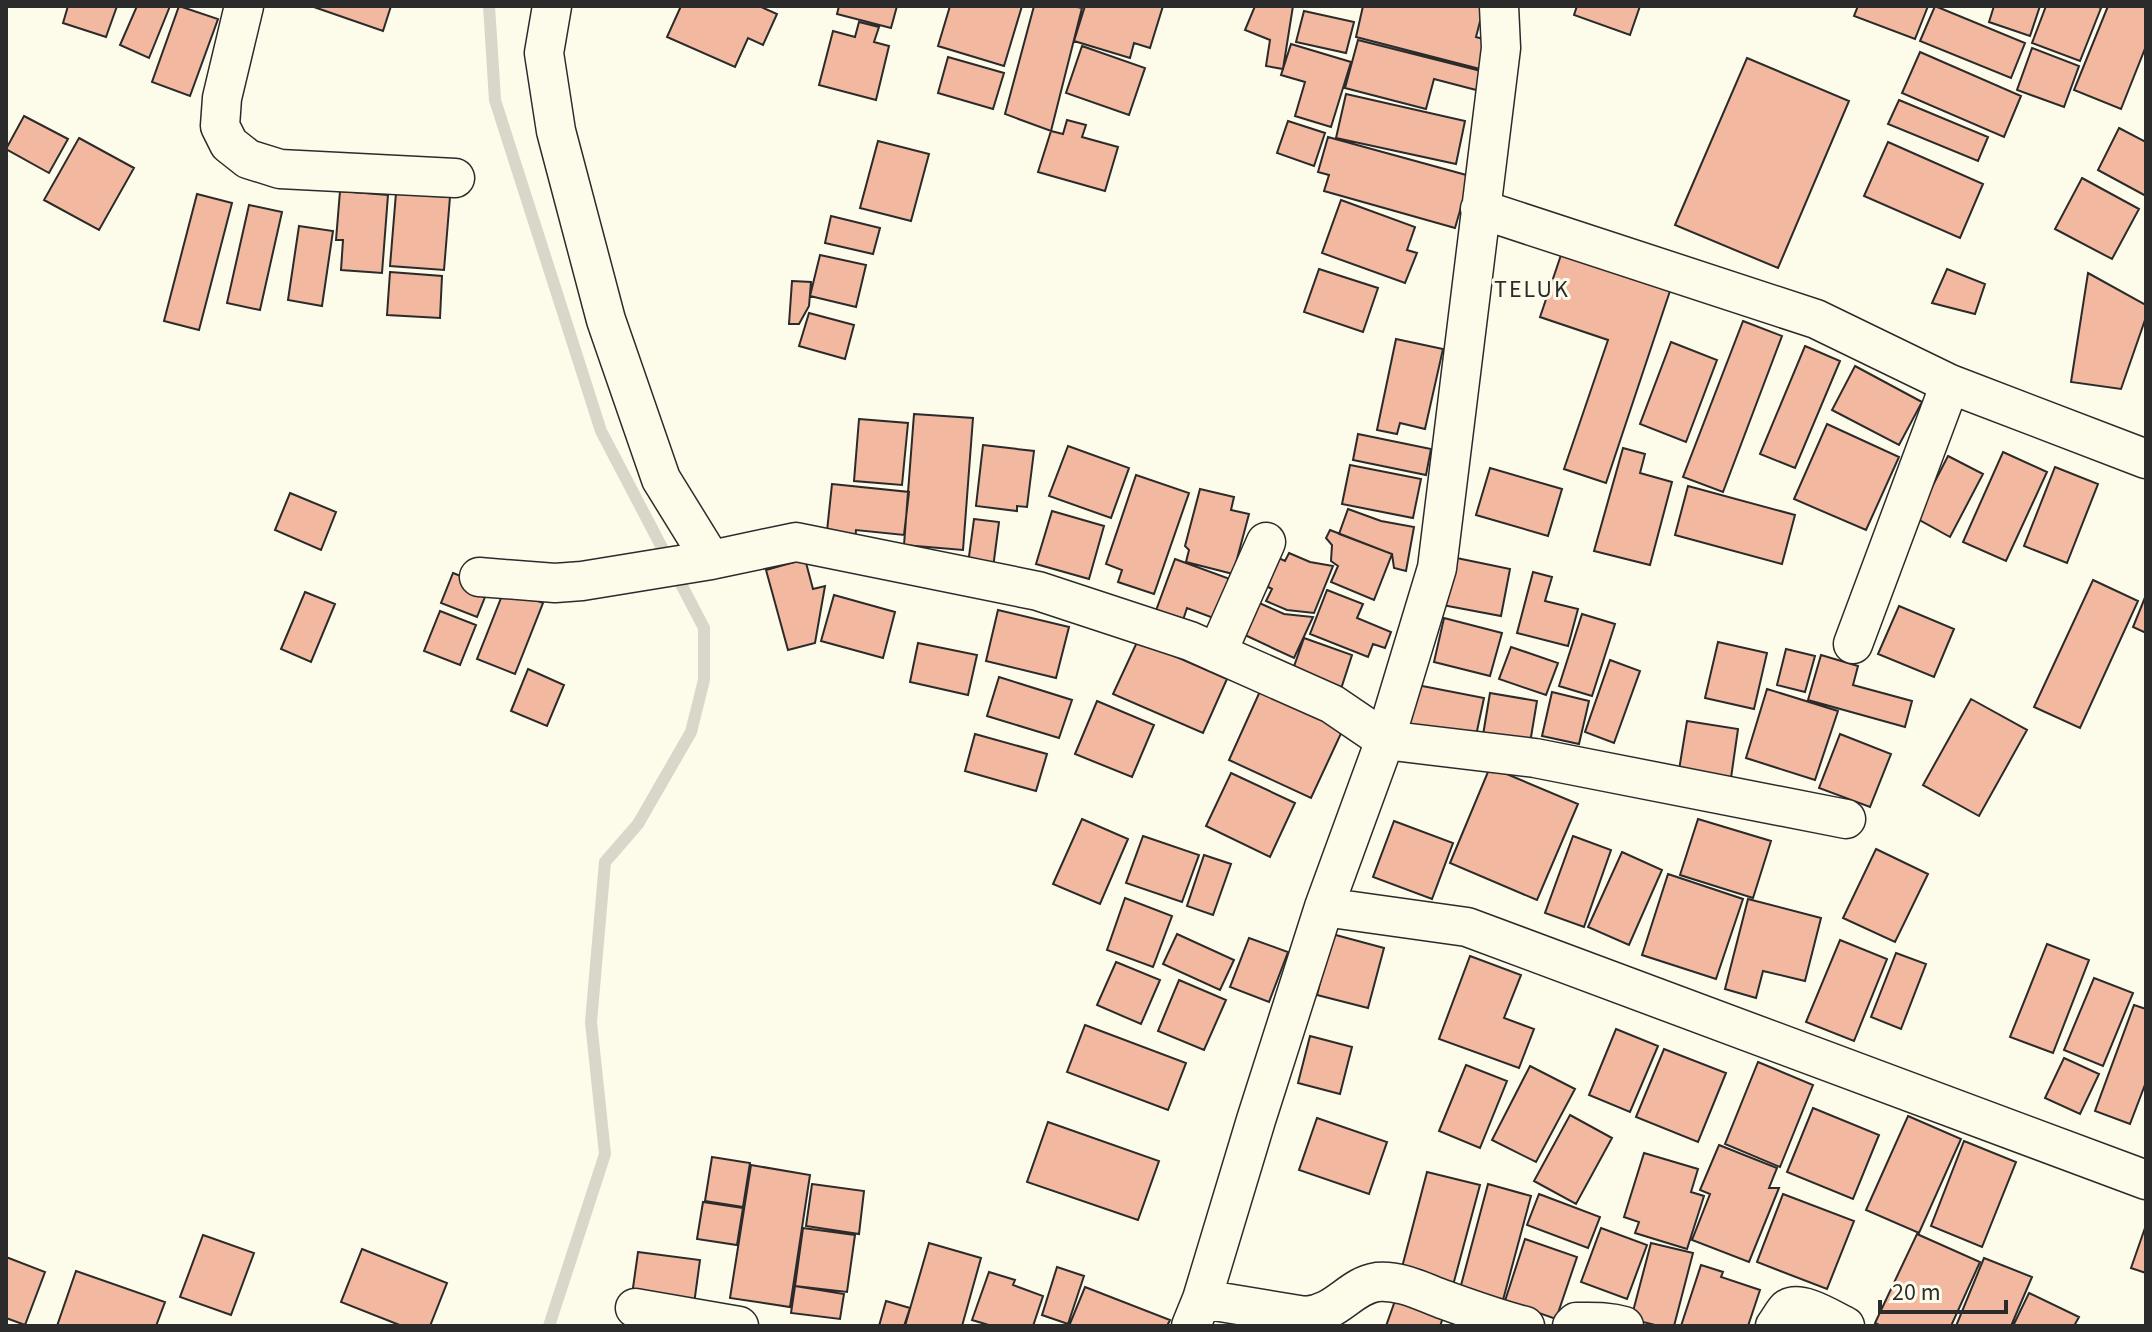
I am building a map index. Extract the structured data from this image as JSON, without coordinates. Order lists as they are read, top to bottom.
{
  "districts": ["TELUK"],
  "scale_bar": "20 m"
}
